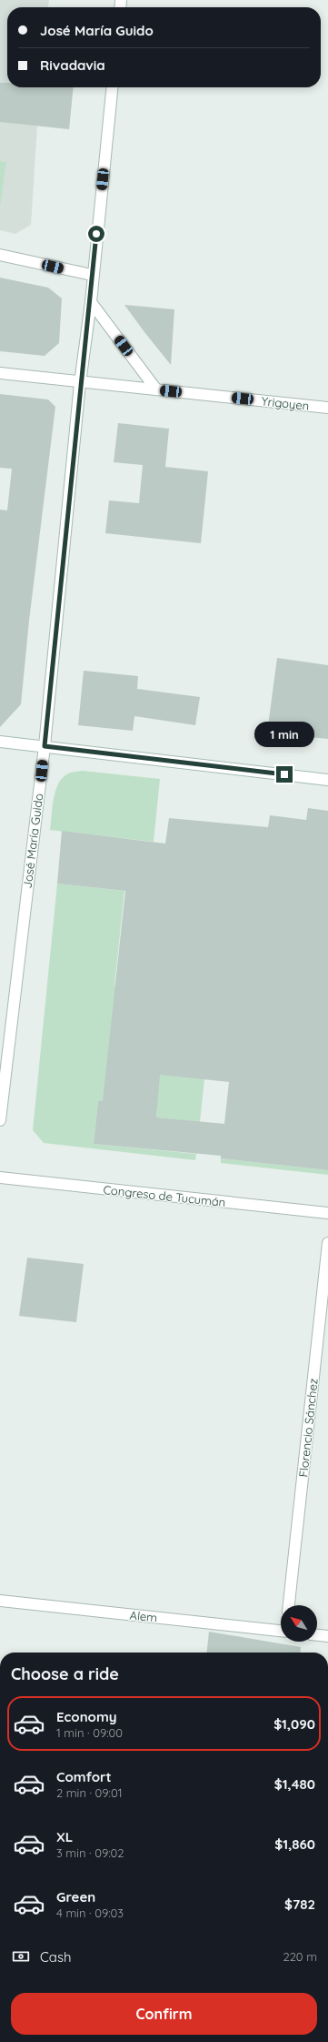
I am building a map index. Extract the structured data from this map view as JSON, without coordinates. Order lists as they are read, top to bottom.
{
  "streets": {
    "street": [
      "Yrigoyen",
      "José María Guido",
      "Congreso de Tucumán",
      "Florencio Sánchez",
      "Alem"
    ]
  },
  "crossings": [
    ["Yrigoyen", "José María Guido"]
  ],
  "north": "top left",
  "page": {
    "banner": ["José María Guido", "Rivadavia"],
    "bubble": "1 min",
    "heading": "Choose a ride",
    "list": [
      {
        "name": "Economy",
        "note": "1 min · 09:00",
        "value": "$1,090"
      },
      {
        "name": "Comfort",
        "note": "2 min · 09:01",
        "value": "$1,480"
      },
      {
        "name": "XL",
        "note": "3 min · 09:02",
        "value": "$1,860"
      },
      {
        "name": "Green",
        "note": "4 min · 09:03",
        "value": "$782"
      }
    ],
    "pay": ["Cash", "220 m"],
    "buttons": "Confirm"
  }
}
